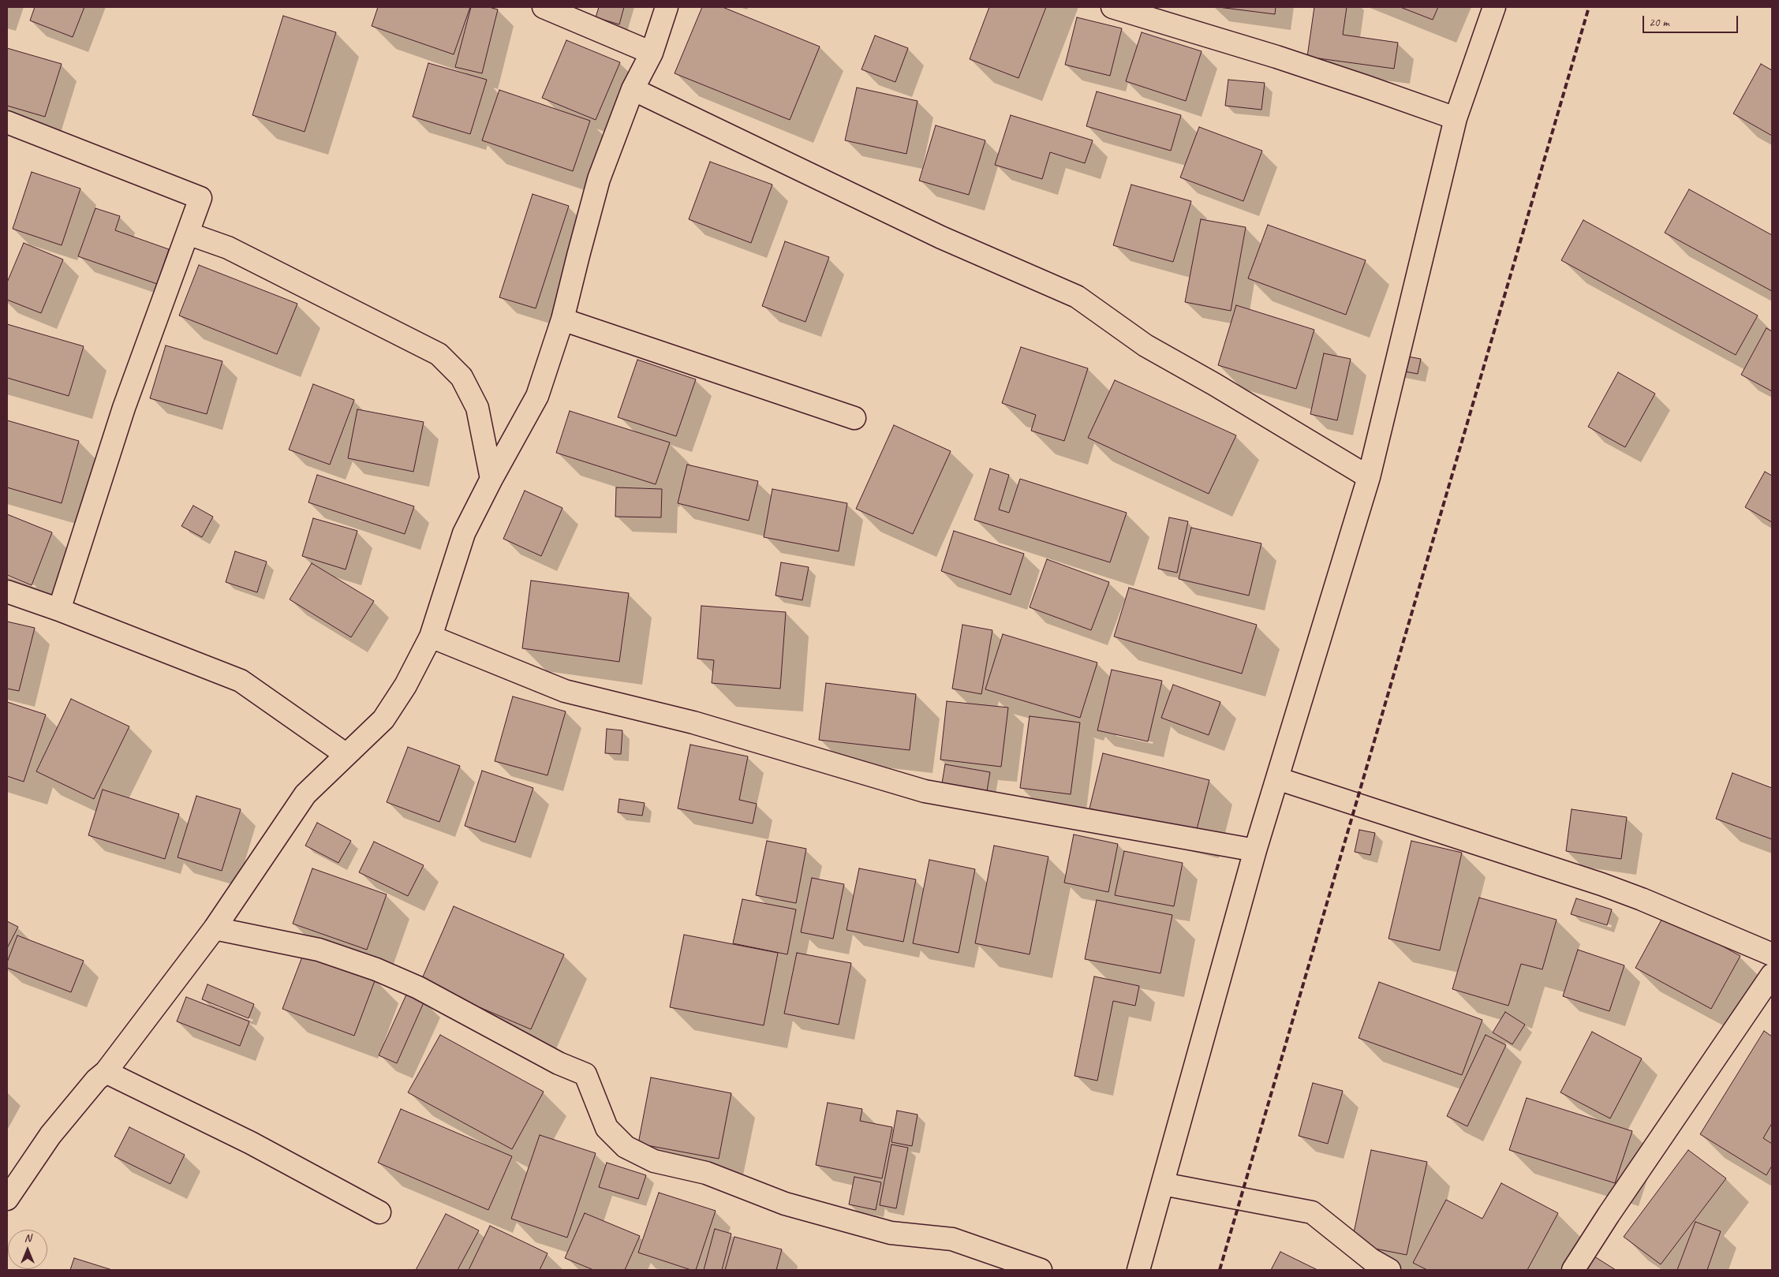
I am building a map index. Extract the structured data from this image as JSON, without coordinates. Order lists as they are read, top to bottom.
{
  "scale_bar": "20 m",
  "north": "top"
}
